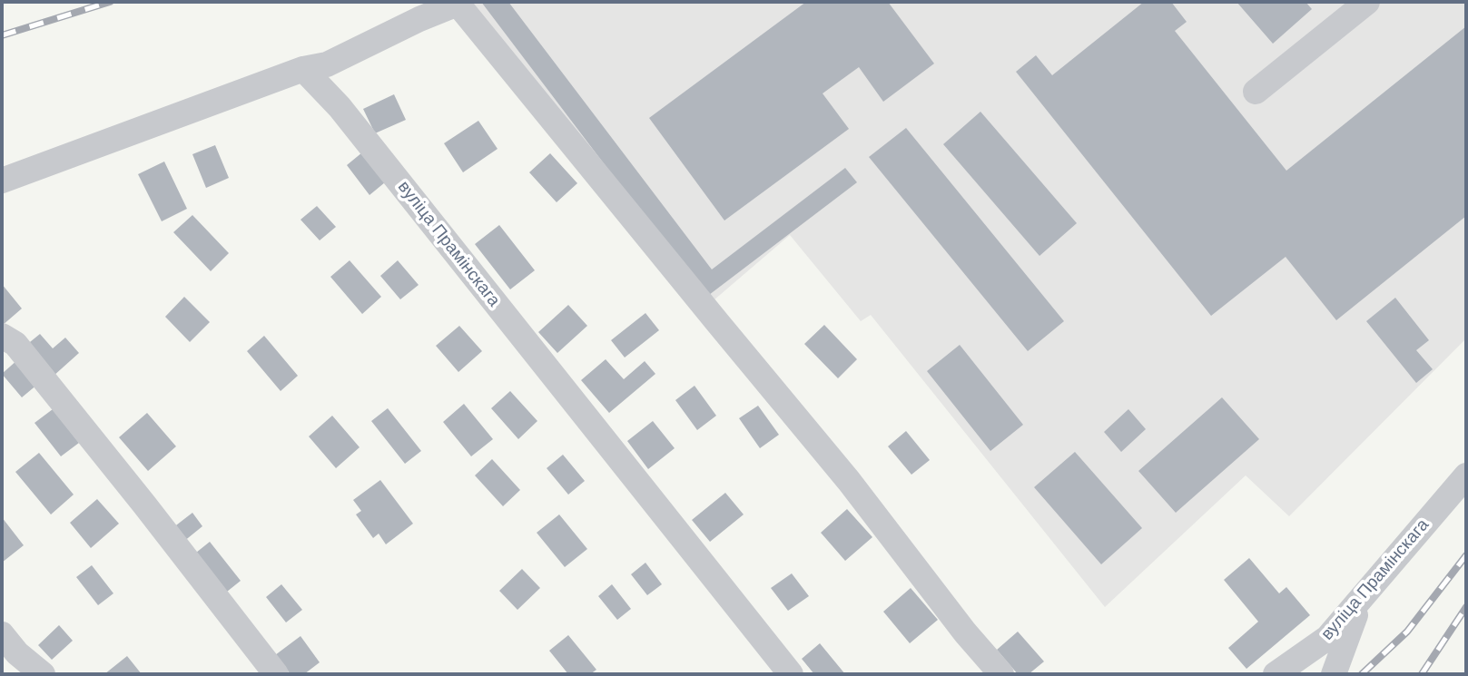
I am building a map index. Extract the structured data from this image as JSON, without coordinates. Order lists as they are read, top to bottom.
{
  "streets": {
    "street": ["вуліца Прамінскага"]
  }
}
